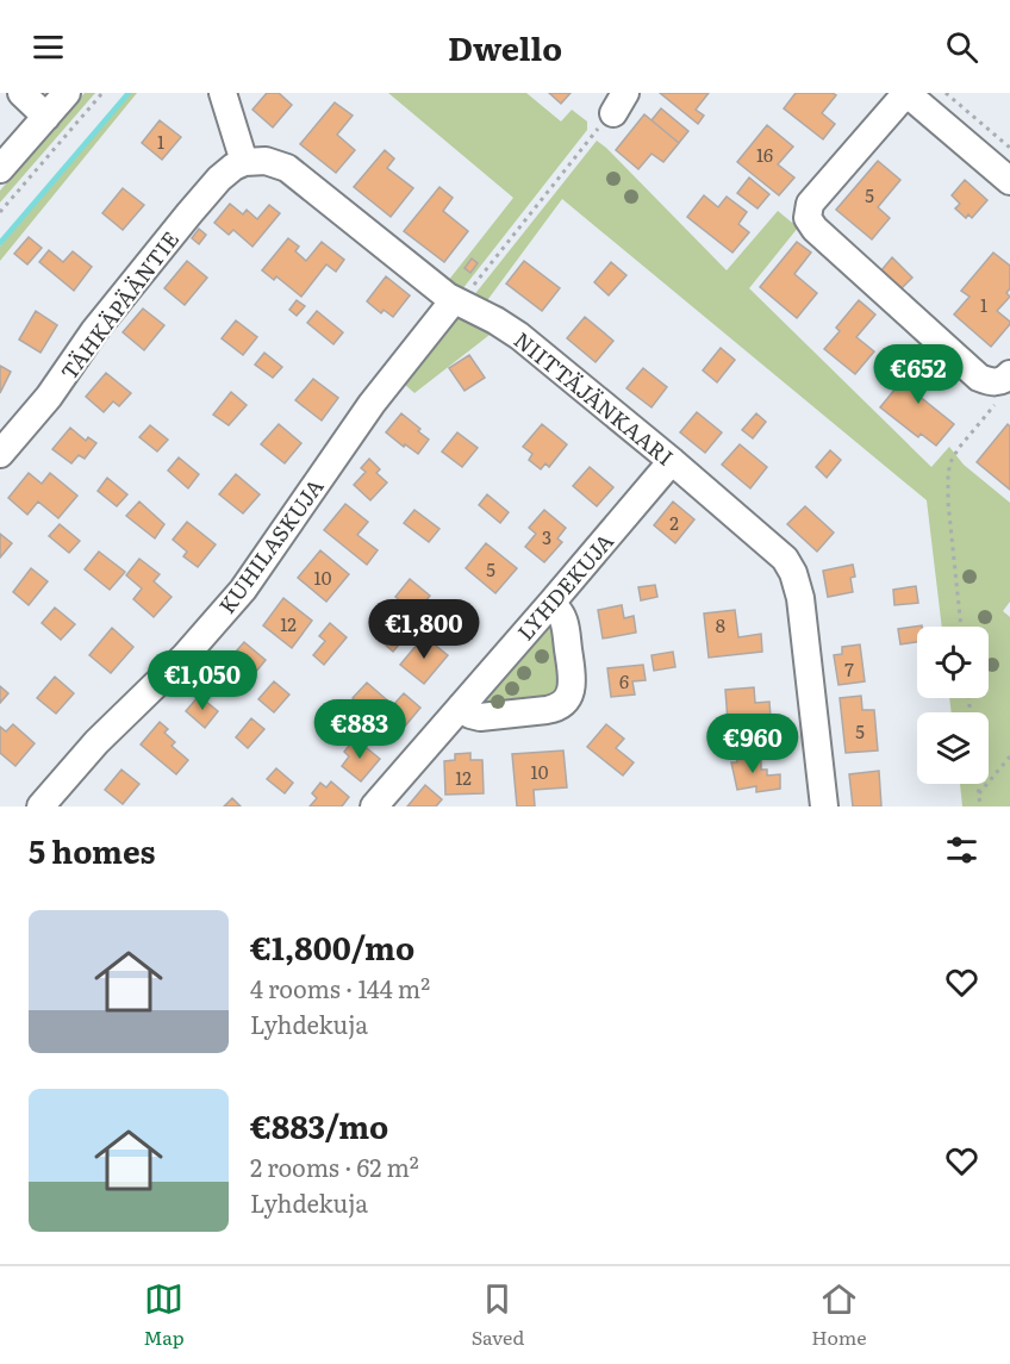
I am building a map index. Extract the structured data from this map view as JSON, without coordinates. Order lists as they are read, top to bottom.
{
  "streets": {
    "street": [
      "TÄHKÄPÄÄNTIE",
      "NIITTÄJÄNKAARI",
      "KUHILASKUJA",
      "LYHDEKUJA"
    ]
  },
  "crossings": [
    ["TÄHKÄPÄÄNTIE", "NIITTÄJÄNKAARI"],
    ["NIITTÄJÄNKAARI", "KUHILASKUJA"],
    ["NIITTÄJÄNKAARI", "LYHDEKUJA"]
  ],
  "house_numbers": [
    "1",
    "16",
    "5",
    "1",
    "2",
    "3",
    "5",
    "10",
    "12",
    "8",
    "7",
    "6",
    "5",
    "10",
    "12"
  ],
  "page": {
    "header": "Dwello",
    "price": [
      "€652",
      "€1,800",
      "€1,050",
      "€883",
      "€960"
    ],
    "heading": "5 homes",
    "list": [
      {
        "name": "€1,800/mo",
        "note": "4 rooms · 144 m² · Lyhdekuja"
      },
      {
        "name": "€883/mo",
        "note": "2 rooms · 62 m² · Lyhdekuja"
      }
    ],
    "tabs": ["Map", "Saved", "Home"]
  }
}
